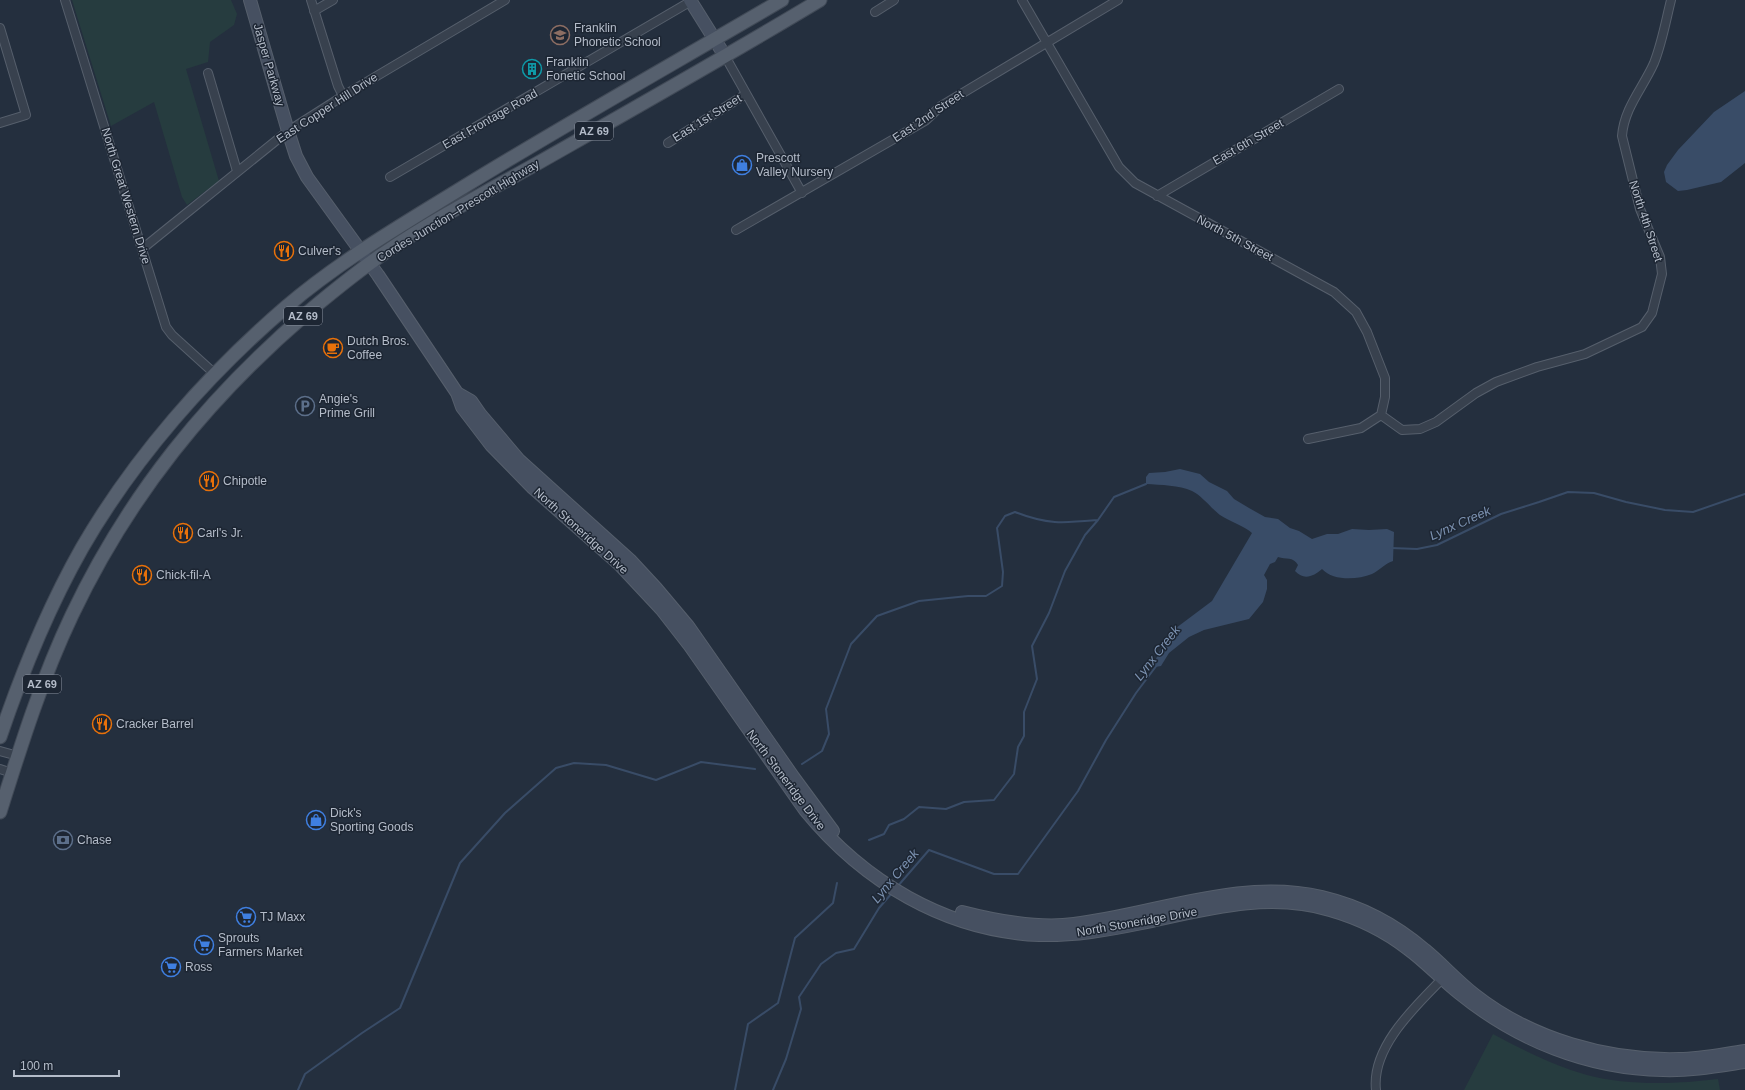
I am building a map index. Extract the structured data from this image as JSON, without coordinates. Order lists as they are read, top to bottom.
{
  "streets": {
    "main road": ["AZ 69", "Cordes Junction–Prescott Highway"],
    "street": [
      "Jasper Parkway",
      "East Copper Hill Drive",
      "East 2nd Street",
      "East 1st Street",
      "East Frontage Road",
      "East 6th Street",
      "North Great Western Drive",
      "North 4th Street",
      "North 5th Street",
      "North Stoneridge Drive"
    ]
  },
  "crossings": [
    ["Jasper Parkway", "East Copper Hill Drive"],
    ["Jasper Parkway", "North Stoneridge Drive"],
    ["East Copper Hill Drive", "North Great Western Drive"],
    ["East Copper Hill Drive", "North Stoneridge Drive"],
    ["East 2nd Street", "North 5th Street"],
    ["East 6th Street", "North 5th Street"],
    ["North Great Western Drive", "Cordes Junction–Prescott Highway"],
    ["Cordes Junction–Prescott Highway", "North Stoneridge Drive"],
    ["North 4th Street", "North 5th Street"]
  ],
  "water": ["Lynx Creek"],
  "places": {
    "school or university": ["Franklin Phonetic School"],
    "building": ["Franklin Fonetic School"],
    "shop": ["Prescott Valley Nursery", "Dick's Sporting Goods"],
    "restaurant": [
      "Culver's",
      "Chipotle",
      "Carl's Jr.",
      "Chick-fil-A",
      "Cracker Barrel"
    ],
    "cafe": ["Dutch Bros. Coffee"],
    "parking": ["Angie's Prime Grill"],
    "bank": ["Chase"],
    "supermarket": ["TJ Maxx", "Sprouts Farmers Market", "Ross"]
  },
  "scale_bar": "100 m"
}
